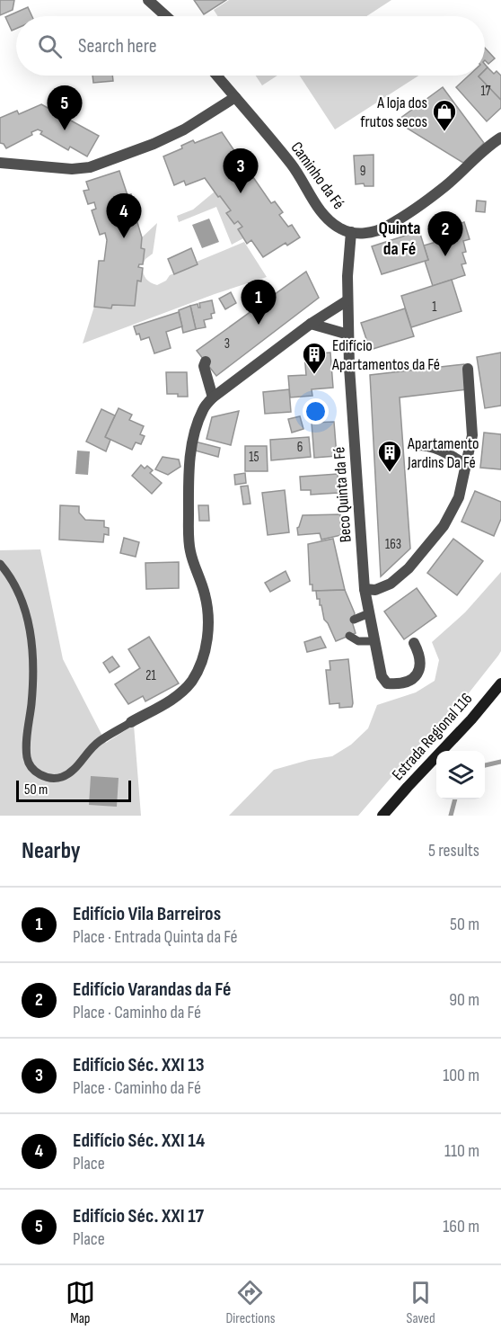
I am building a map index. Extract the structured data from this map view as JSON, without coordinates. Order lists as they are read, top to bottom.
{
  "streets": {
    "main road": ["Estrada Regional 116"],
    "street": ["Caminho da Fé", "Beco Quinta da Fé"]
  },
  "crossings": [
    ["Caminho da Fé", "Beco Quinta da Fé"]
  ],
  "districts": ["Quinta da Fé"],
  "places": {
    "shop": ["A loja dos frutos secos"],
    "building": ["Edifício Apartamentos da Fé", "Apartamento Jardins Da Fé"]
  },
  "house_numbers": [
    "17",
    "9",
    "1",
    "3",
    "6",
    "15",
    "163",
    "21"
  ],
  "scale_bar": "50 m",
  "page": {
    "search": "Search here",
    "pins": [
      "5",
      "3",
      "4",
      "2",
      "1"
    ],
    "scale": "50 m",
    "heading": ["Nearby", "5 results"],
    "list": [
      {
        "mark": "1",
        "name": "Edifício Vila Barreiros",
        "note": "Place · Entrada Quinta da Fé",
        "value": "50 m"
      },
      {
        "mark": "2",
        "name": "Edifício Varandas da Fé",
        "note": "Place · Caminho da Fé",
        "value": "90 m"
      },
      {
        "mark": "3",
        "name": "Edifício Séc. XXI 13",
        "note": "Place · Caminho da Fé",
        "value": "100 m"
      },
      {
        "mark": "4",
        "name": "Edifício Séc. XXI 14",
        "note": "Place",
        "value": "110 m"
      },
      {
        "mark": "5",
        "name": "Edifício Séc. XXI 17",
        "note": "Place",
        "value": "160 m"
      }
    ],
    "nav": ["Map", "Directions", "Saved"]
  }
}
